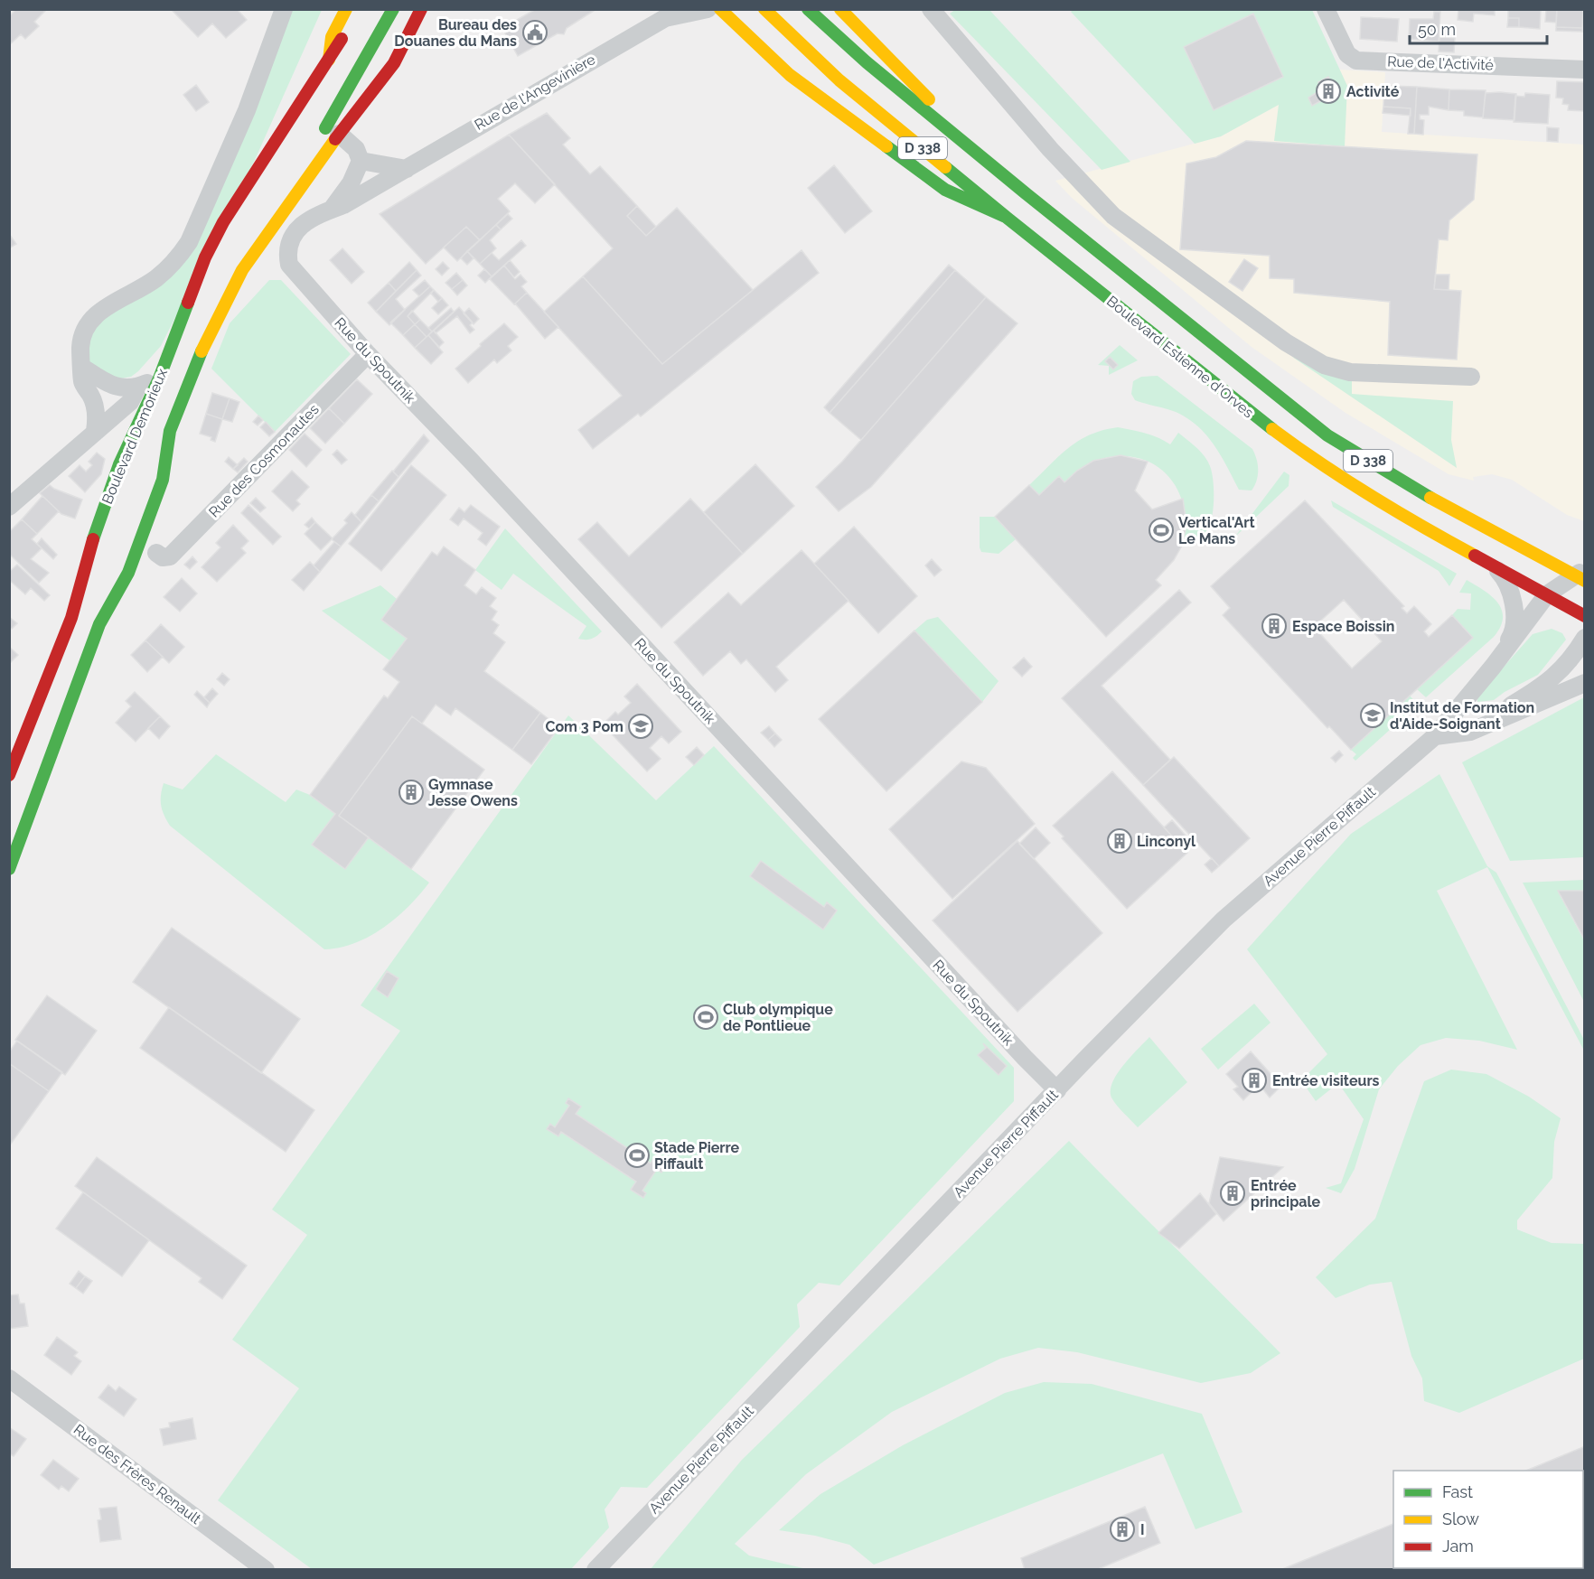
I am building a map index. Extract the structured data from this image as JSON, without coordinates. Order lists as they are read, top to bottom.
{
  "streets": {
    "main road": ["D 338", "Boulevard Estienne d'Orves", "Boulevard Demorieux"],
    "street": [
      "Rue de l'Activité",
      "Rue de l'Angevinière",
      "Rue du Spoutnik",
      "Rue des Cosmonautes",
      "Avenue Pierre Piffault",
      "Rue des Frères Renault"
    ]
  },
  "crossings": [
    ["Rue de l'Angevinière", "Rue du Spoutnik"],
    ["Boulevard Estienne d'Orves", "Avenue Pierre Piffault"],
    ["Rue du Spoutnik", "Rue des Cosmonautes"],
    ["Rue du Spoutnik", "Avenue Pierre Piffault"]
  ],
  "places": {
    "public building": ["Bureau des Douanes du Mans"],
    "building": [
      "Activité",
      "Espace Boissin",
      "Gymnase Jesse Owens",
      "Linconyl",
      "Entrée visiteurs",
      "Entrée principale",
      "I"
    ],
    "sports": ["Vertical'Art Le Mans", "Club olympique de Pontlieue", "Stade Pierre Piffault"],
    "school or university": ["Institut de Formation d'Aide-Soignant", "Com 3 Pom"]
  },
  "legend": ["Fast", "Slow", "Jam"],
  "scale_bar": "50 m"
}
